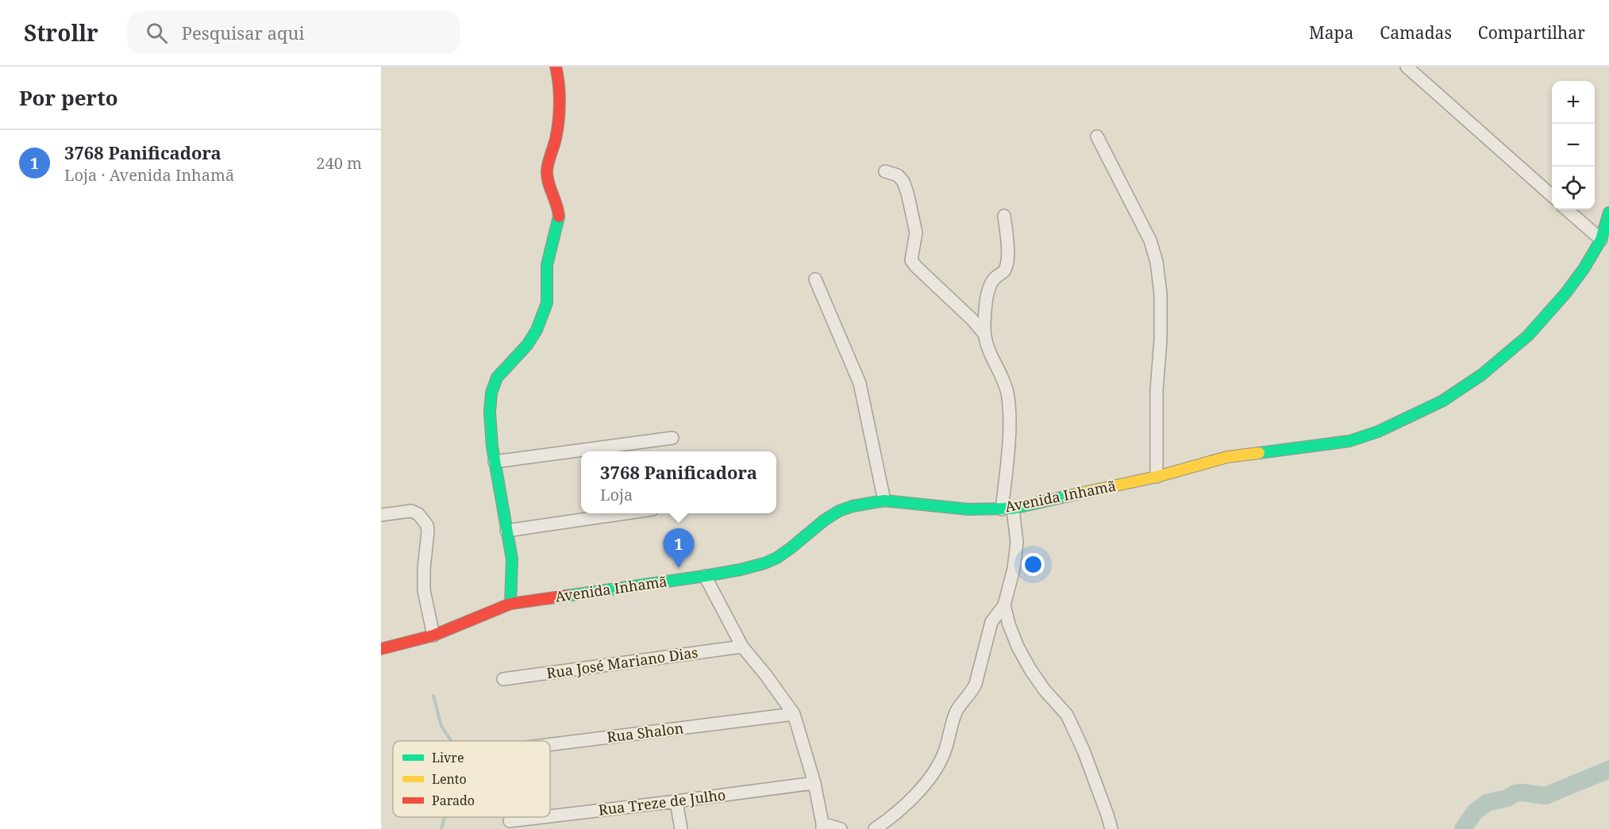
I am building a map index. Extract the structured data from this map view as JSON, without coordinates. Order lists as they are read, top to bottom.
{
  "streets": {
    "street": [
      "Avenida Inhamã",
      "Rua José Mariano Dias",
      "Rua Shalon",
      "Rua Treze de Julho"
    ]
  },
  "legend": ["Livre", "Lento", "Parado"],
  "page": {
    "header": "Strollr",
    "search": "Pesquisar aqui",
    "nav": ["Mapa", "Camadas", "Compartilhar"],
    "heading": "Por perto",
    "map_buttons": ["+", "−"],
    "list": [
      {
        "mark": "1",
        "name": "3768 Panificadora",
        "note": "Loja · Avenida Inhamã",
        "value": "240 m"
      }
    ],
    "popup": ["3768 Panificadora", "Loja"],
    "pins": "1"
  }
}
